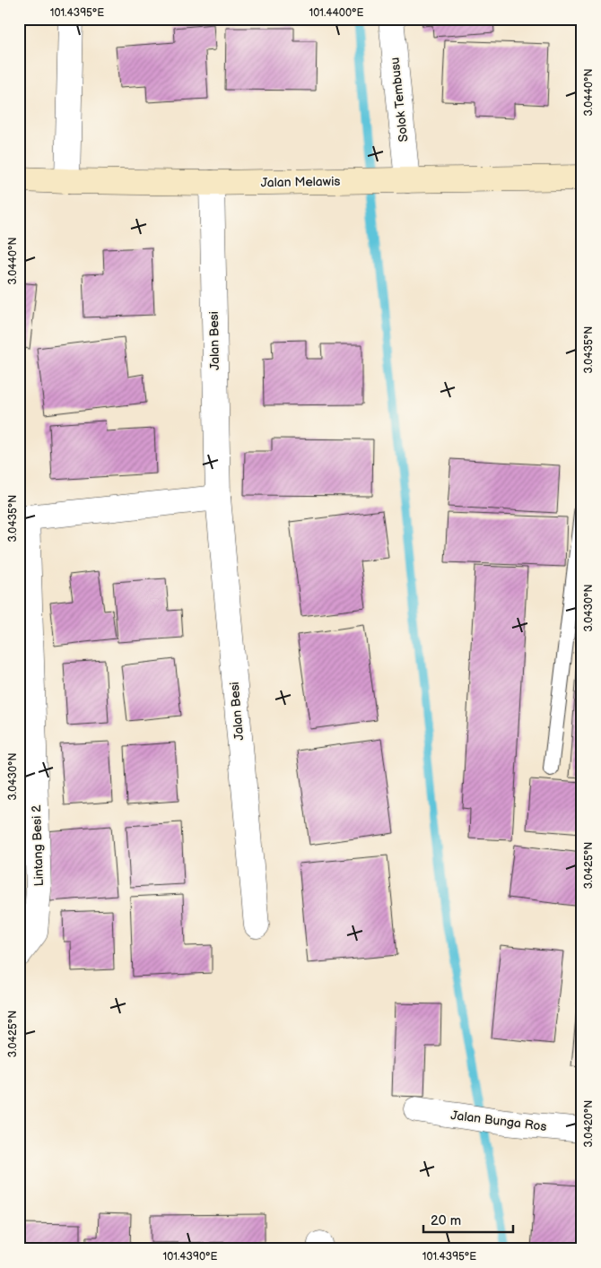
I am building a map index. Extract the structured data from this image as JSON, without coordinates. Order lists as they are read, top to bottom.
{
  "streets": {
    "street": [
      "Solok Tembusu",
      "Jalan Melawis",
      "Jalan Besi",
      "Lintang Besi 2",
      "Jalan Bunga Ros"
    ]
  },
  "crossings": [
    ["Solok Tembusu", "Jalan Melawis"],
    ["Jalan Melawis", "Jalan Besi"]
  ],
  "scale_bar": "20 m",
  "coordinates": [
    "101.4395°E",
    "101.4400°E",
    "3.0440°N",
    "3.0435°N",
    "3.0430°N",
    "3.0425°N",
    "3.0420°N",
    "101.4390°E"
  ]
}
